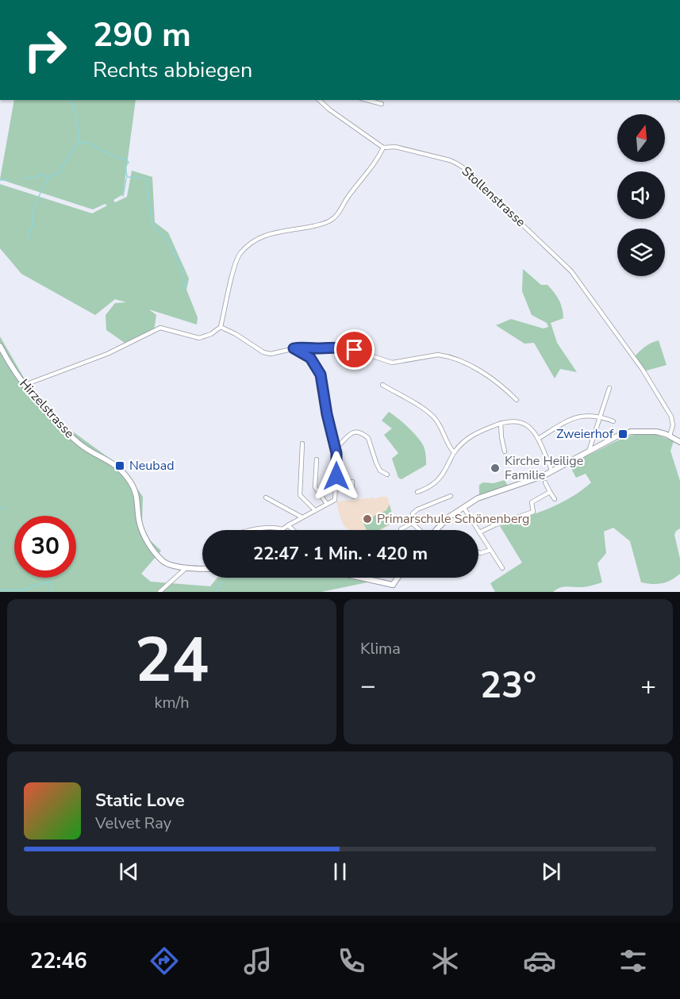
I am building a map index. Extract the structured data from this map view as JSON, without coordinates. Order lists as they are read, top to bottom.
{
  "streets": {
    "street": ["Stollenstrasse", "Hirzelstrasse"]
  },
  "places": {
    "transit": ["Zweierhof", "Neubad"],
    "other": ["Kirche Heilige Familie", "Primarschule Schönenberg"]
  },
  "north": "top",
  "page": {
    "turn": ["290 m", "Rechts abbiegen"],
    "limit": "30",
    "trip": "22:47 · 1 Min. · 420 m",
    "tile": [
      ["24", "km/h"],
      "Klima"
    ],
    "heat": ["−", "23°", "+"],
    "song": ["Static Love", "Velvet Ray"],
    "tabs": "22:46"
  }
}
